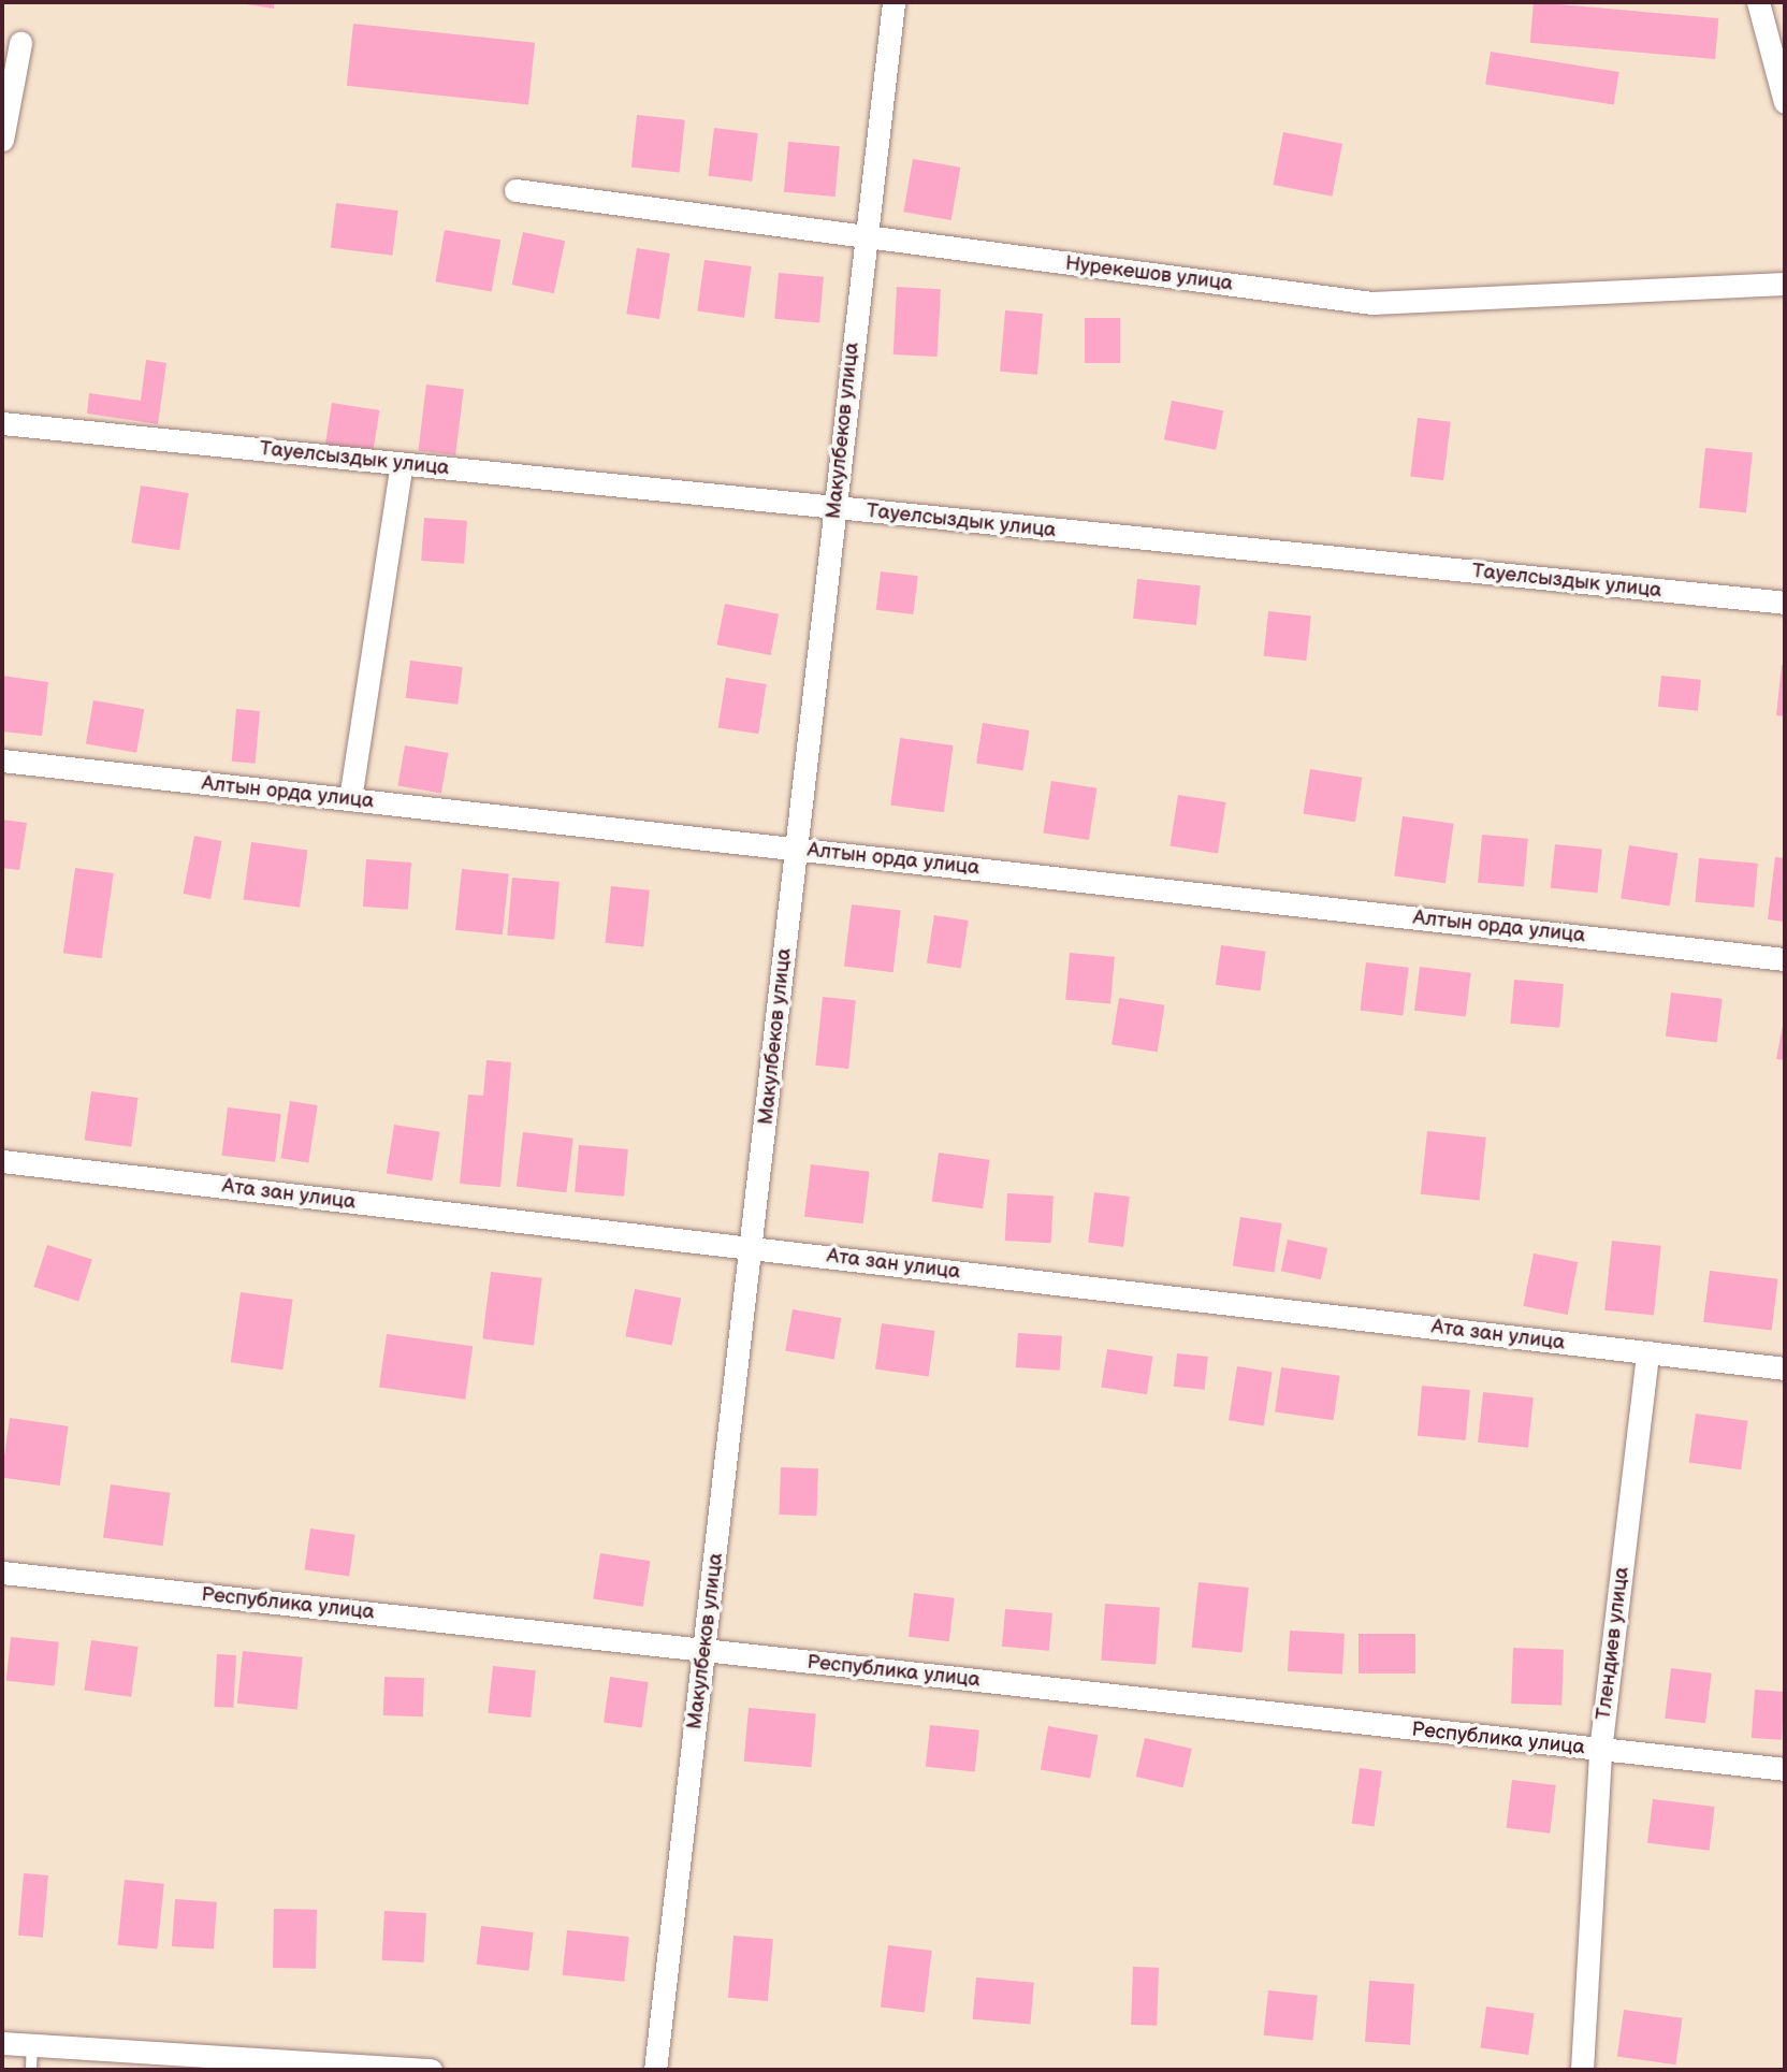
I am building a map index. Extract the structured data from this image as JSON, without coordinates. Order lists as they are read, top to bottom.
{
  "streets": {
    "street": [
      "Нурекешов улица",
      "Макулбеков улица",
      "Тауелсыздык улица",
      "Алтын орда улица",
      "Ата зан улица",
      "Республика улица",
      "Тлендиев улица"
    ]
  },
  "crossings": [
    ["Нурекешов улица", "Макулбеков улица"],
    ["Макулбеков улица", "Тауелсыздык улица"],
    ["Макулбеков улица", "Алтын орда улица"],
    ["Макулбеков улица", "Ата зан улица"],
    ["Макулбеков улица", "Республика улица"],
    ["Ата зан улица", "Тлендиев улица"],
    ["Республика улица", "Тлендиев улица"]
  ]
}
